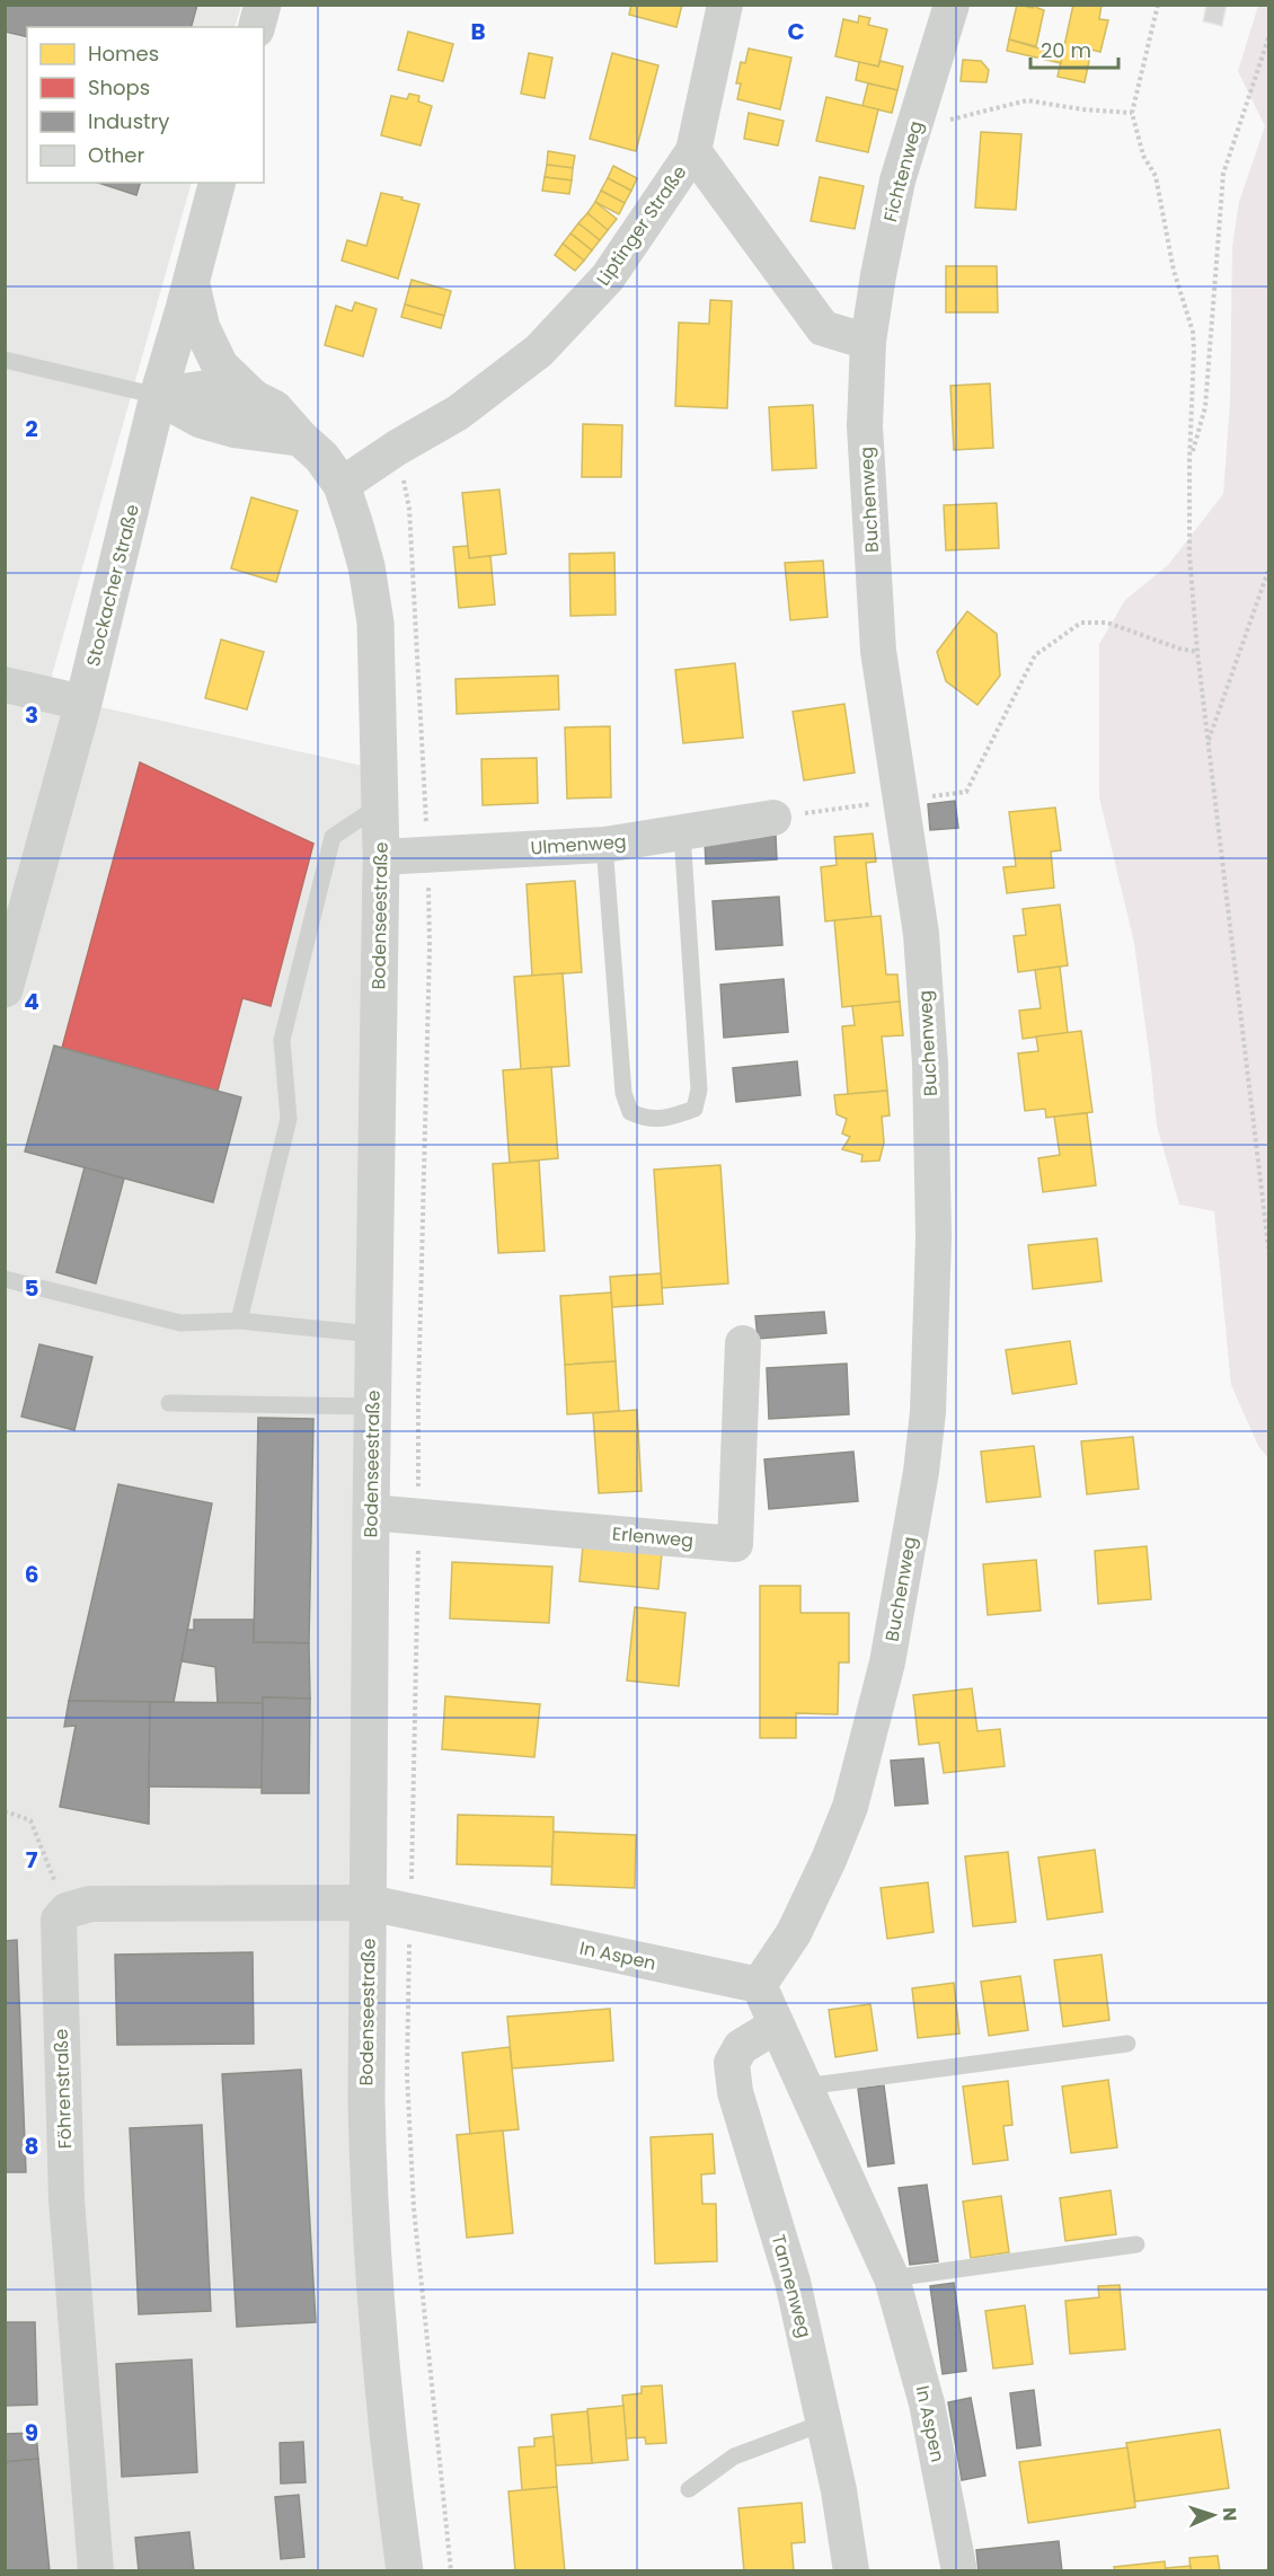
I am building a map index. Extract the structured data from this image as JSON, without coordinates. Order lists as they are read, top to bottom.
{
  "streets": {
    "street": [
      "Fichtenweg",
      "Liptinger Straße",
      "Buchenweg",
      "Stockacher Straße",
      "Ulmenweg",
      "Bodenseestraße",
      "Erlenweg",
      "In Aspen",
      "Föhrenstraße",
      "Tannenweg"
    ]
  },
  "crossings": [
    ["Fichtenweg", "Buchenweg"],
    ["Liptinger Straße", "Bodenseestraße"],
    ["Buchenweg", "In Aspen"],
    ["Ulmenweg", "Bodenseestraße"],
    ["Bodenseestraße", "Erlenweg"],
    ["Bodenseestraße", "In Aspen"],
    ["In Aspen", "Tannenweg"]
  ],
  "legend": [
    "Homes",
    "Shops",
    "Industry",
    "Other"
  ],
  "scale_bar": "20 m",
  "north": "right",
  "grid": {
    "columns": ["B", "C"],
    "rows": [
      "2",
      "3",
      "4",
      "5",
      "6",
      "7",
      "8",
      "9"
    ]
  }
}
